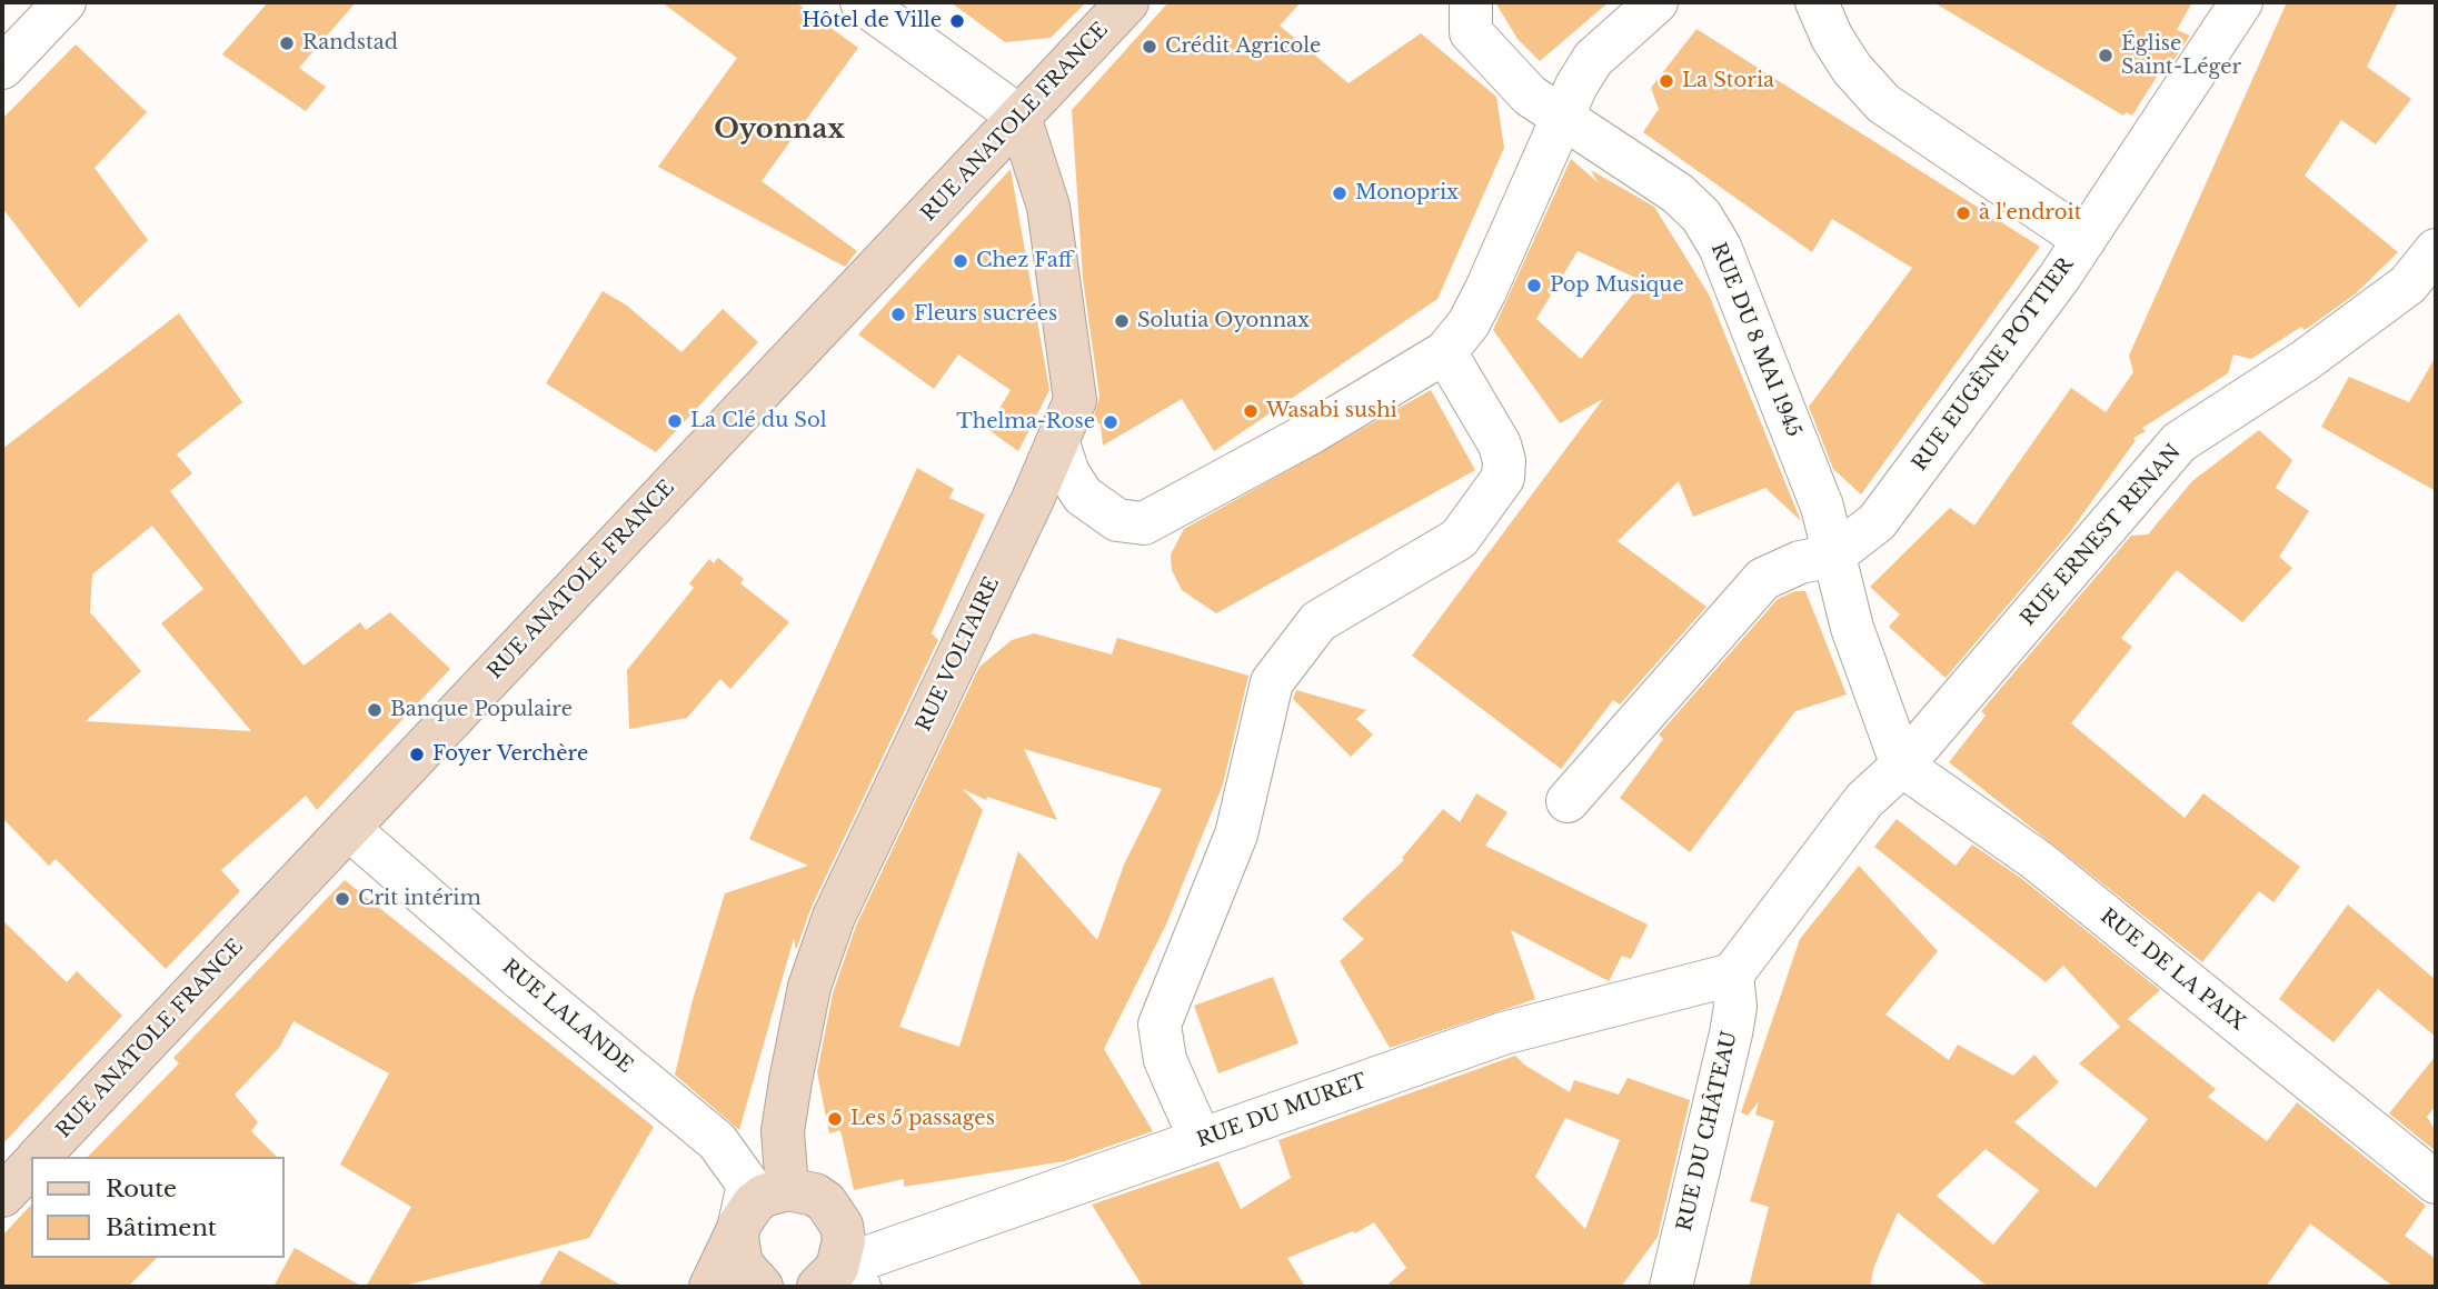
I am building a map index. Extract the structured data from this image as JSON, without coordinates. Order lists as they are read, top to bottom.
{
  "streets": {
    "main road": ["RUE ANATOLE FRANCE", "RUE VOLTAIRE"],
    "street": [
      "RUE DU 8 MAI 1945",
      "RUE EUGÈNE POTTIER",
      "RUE ERNEST RENAN",
      "RUE DE LA PAIX",
      "RUE LALANDE",
      "RUE DU MURET",
      "RUE DU CHÂTEAU"
    ]
  },
  "crossings": [
    ["RUE ANATOLE FRANCE", "RUE VOLTAIRE"],
    ["RUE ANATOLE FRANCE", "RUE LALANDE"],
    ["RUE DU 8 MAI 1945", "RUE EUGÈNE POTTIER"],
    ["RUE DU 8 MAI 1945", "RUE ERNEST RENAN"],
    ["RUE DU 8 MAI 1945", "RUE DE LA PAIX"],
    ["RUE ERNEST RENAN", "RUE DE LA PAIX"],
    ["RUE ERNEST RENAN", "RUE DU MURET"],
    ["RUE ERNEST RENAN", "RUE DU CHÂTEAU"],
    ["RUE DU MURET", "RUE DU CHÂTEAU"]
  ],
  "districts": ["Oyonnax"],
  "places": [
    "Hôtel de Ville",
    "Randstad",
    "Crédit Agricole",
    "Église Saint-Léger",
    "La Storia",
    "Monoprix",
    "à l'endroit",
    "Chez Faff",
    "Pop Musique",
    "Fleurs sucrées",
    "Solutia Oyonnax",
    "Wasabi sushi",
    "La Clé du Sol",
    "Thelma-Rose",
    "Banque Populaire",
    "Foyer Verchère",
    "Crit intérim",
    "Les 5 passages"
  ],
  "legend": ["Route", "Bâtiment"]
}
